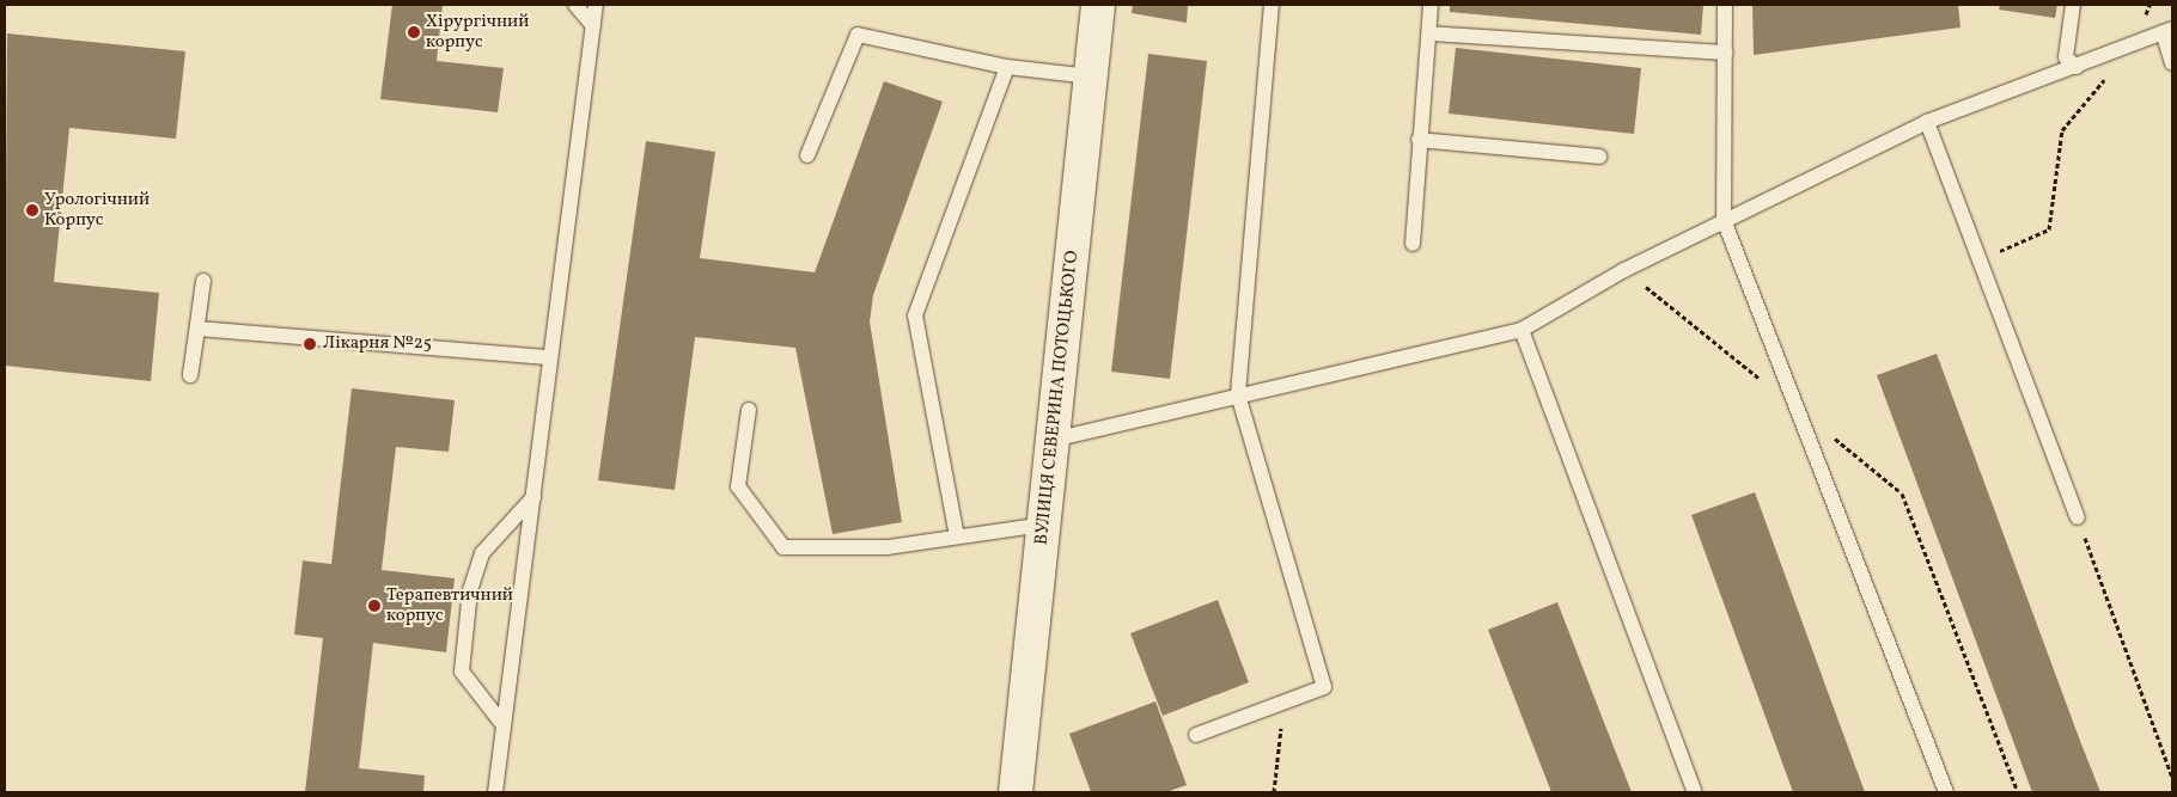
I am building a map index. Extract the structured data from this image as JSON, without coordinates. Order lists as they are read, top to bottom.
{
  "streets": {
    "street": ["ВУЛИЦЯ СЕВЕРИНА ПОТОЦЬКОГО"]
  },
  "places": [
    "Хірургічний корпус",
    "Урологічний Корпус",
    "Лікарня №25",
    "Терапевтичний корпус"
  ]
}
